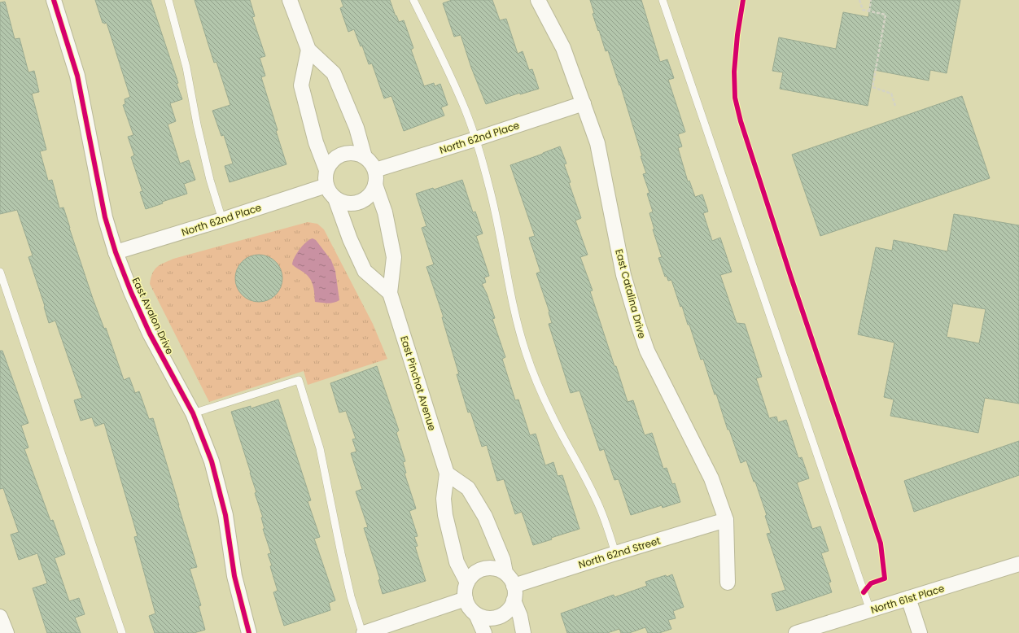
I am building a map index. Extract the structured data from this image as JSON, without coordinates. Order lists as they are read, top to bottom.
{
  "streets": {
    "street": [
      "North 62nd Place",
      "East Catalina Drive",
      "East Avalon Drive",
      "East Pinchot Avenue",
      "North 62nd Street",
      "North 61st Place"
    ]
  },
  "crossings": [
    ["North 62nd Place", "East Catalina Drive"],
    ["North 62nd Place", "East Avalon Drive"],
    ["North 62nd Place", "East Pinchot Avenue"],
    ["East Catalina Drive", "North 62nd Street"],
    ["East Pinchot Avenue", "North 62nd Street"]
  ]
}
